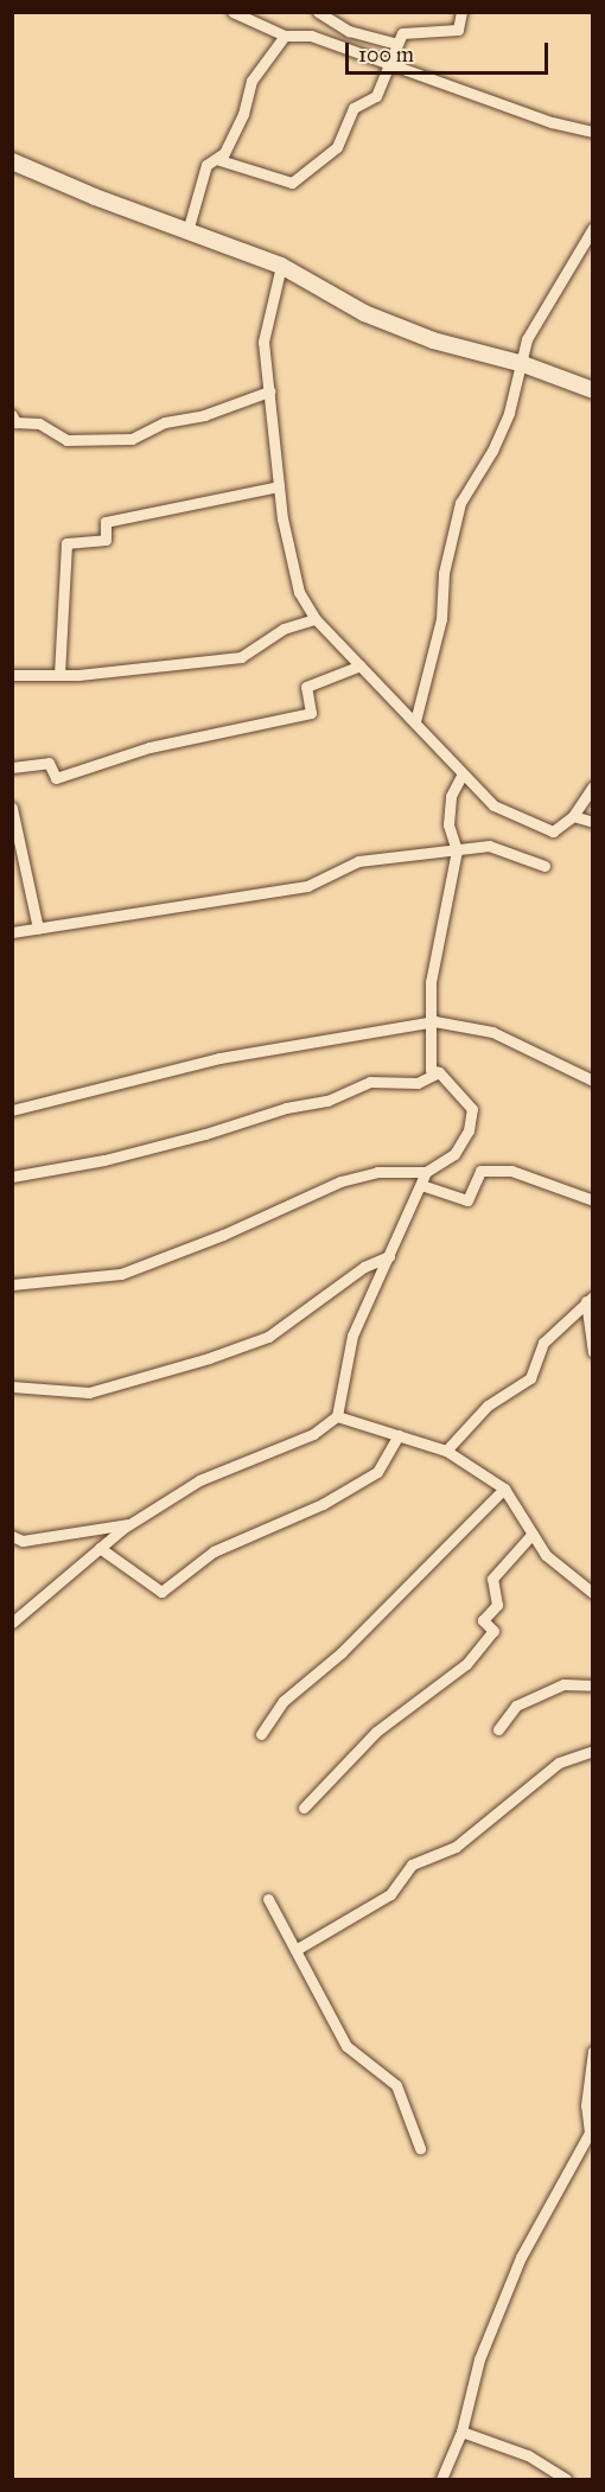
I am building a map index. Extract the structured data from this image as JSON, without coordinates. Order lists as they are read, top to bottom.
{
  "scale_bar": "100 m"
}
